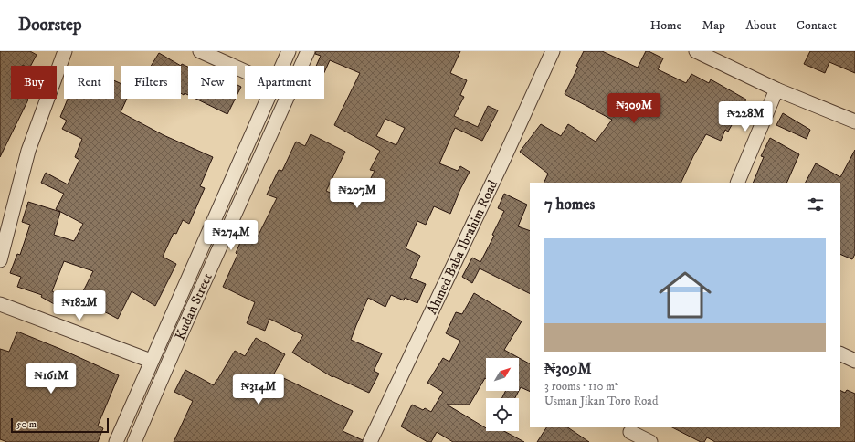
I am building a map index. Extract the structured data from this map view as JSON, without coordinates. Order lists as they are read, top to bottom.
{
  "streets": {
    "street": ["Ahmed Baba Ibrahim Road", "Kudan Street"]
  },
  "scale_bar": "50 m",
  "north": "top right",
  "page": {
    "header": "Doorstep",
    "nav": [
      "Home",
      "Map",
      "About",
      "Contact"
    ],
    "chip": [
      "Buy",
      "Rent",
      "Filters",
      "New",
      "Apartment"
    ],
    "price": [
      "₦309M",
      "₦228M",
      "₦207M",
      "₦274M",
      "₦182M",
      "₦161M",
      "₦314M"
    ],
    "heading": "7 homes",
    "list": [
      {
        "name": "₦309M",
        "note": "3 rooms · 110 m² · Usman Jikan Toro Road"
      }
    ],
    "scale": "50 m"
  }
}
